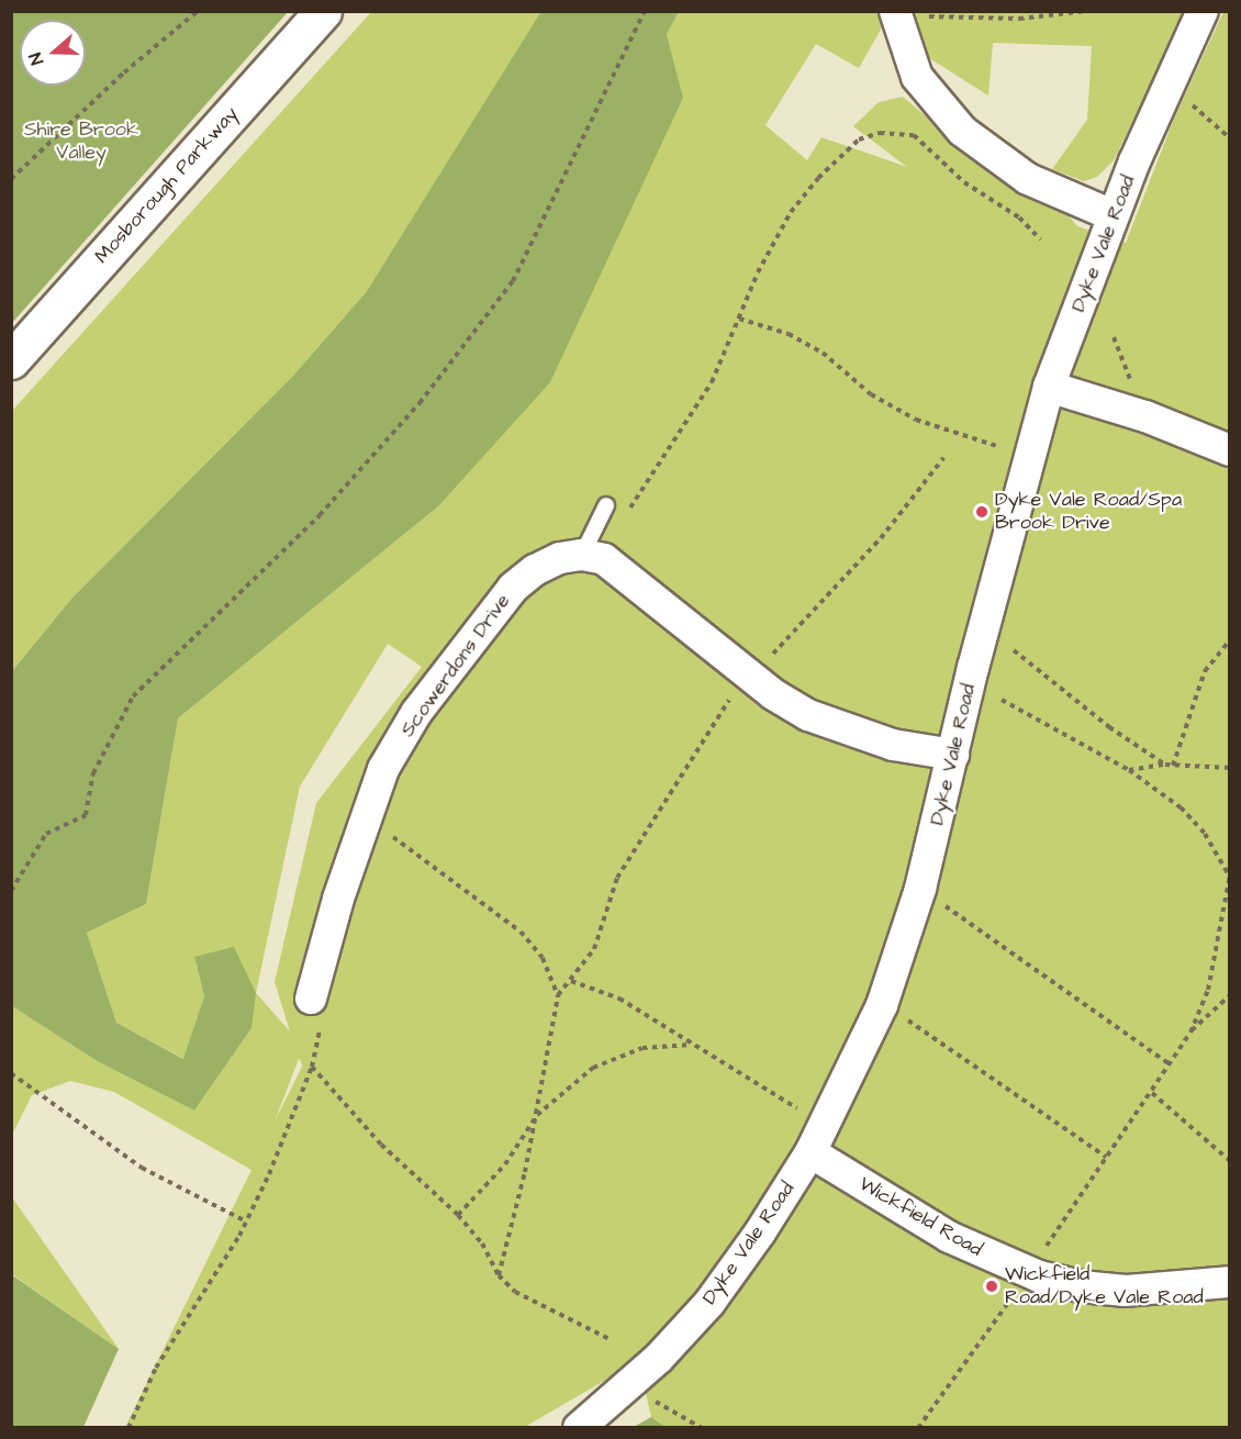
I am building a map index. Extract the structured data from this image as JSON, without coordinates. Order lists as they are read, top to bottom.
{
  "streets": {
    "highway": ["Mosborough Parkway"],
    "street": ["Dyke Vale Road", "Scowerdons Drive", "Wickfield Road"]
  },
  "crossings": [
    ["Dyke Vale Road", "Wickfield Road"]
  ],
  "parks": ["Shire Brook Valley"],
  "places": ["Dyke Vale Road/Spa Brook Drive", "Wickfield Road/Dyke Vale Road"],
  "north": "left"
}
